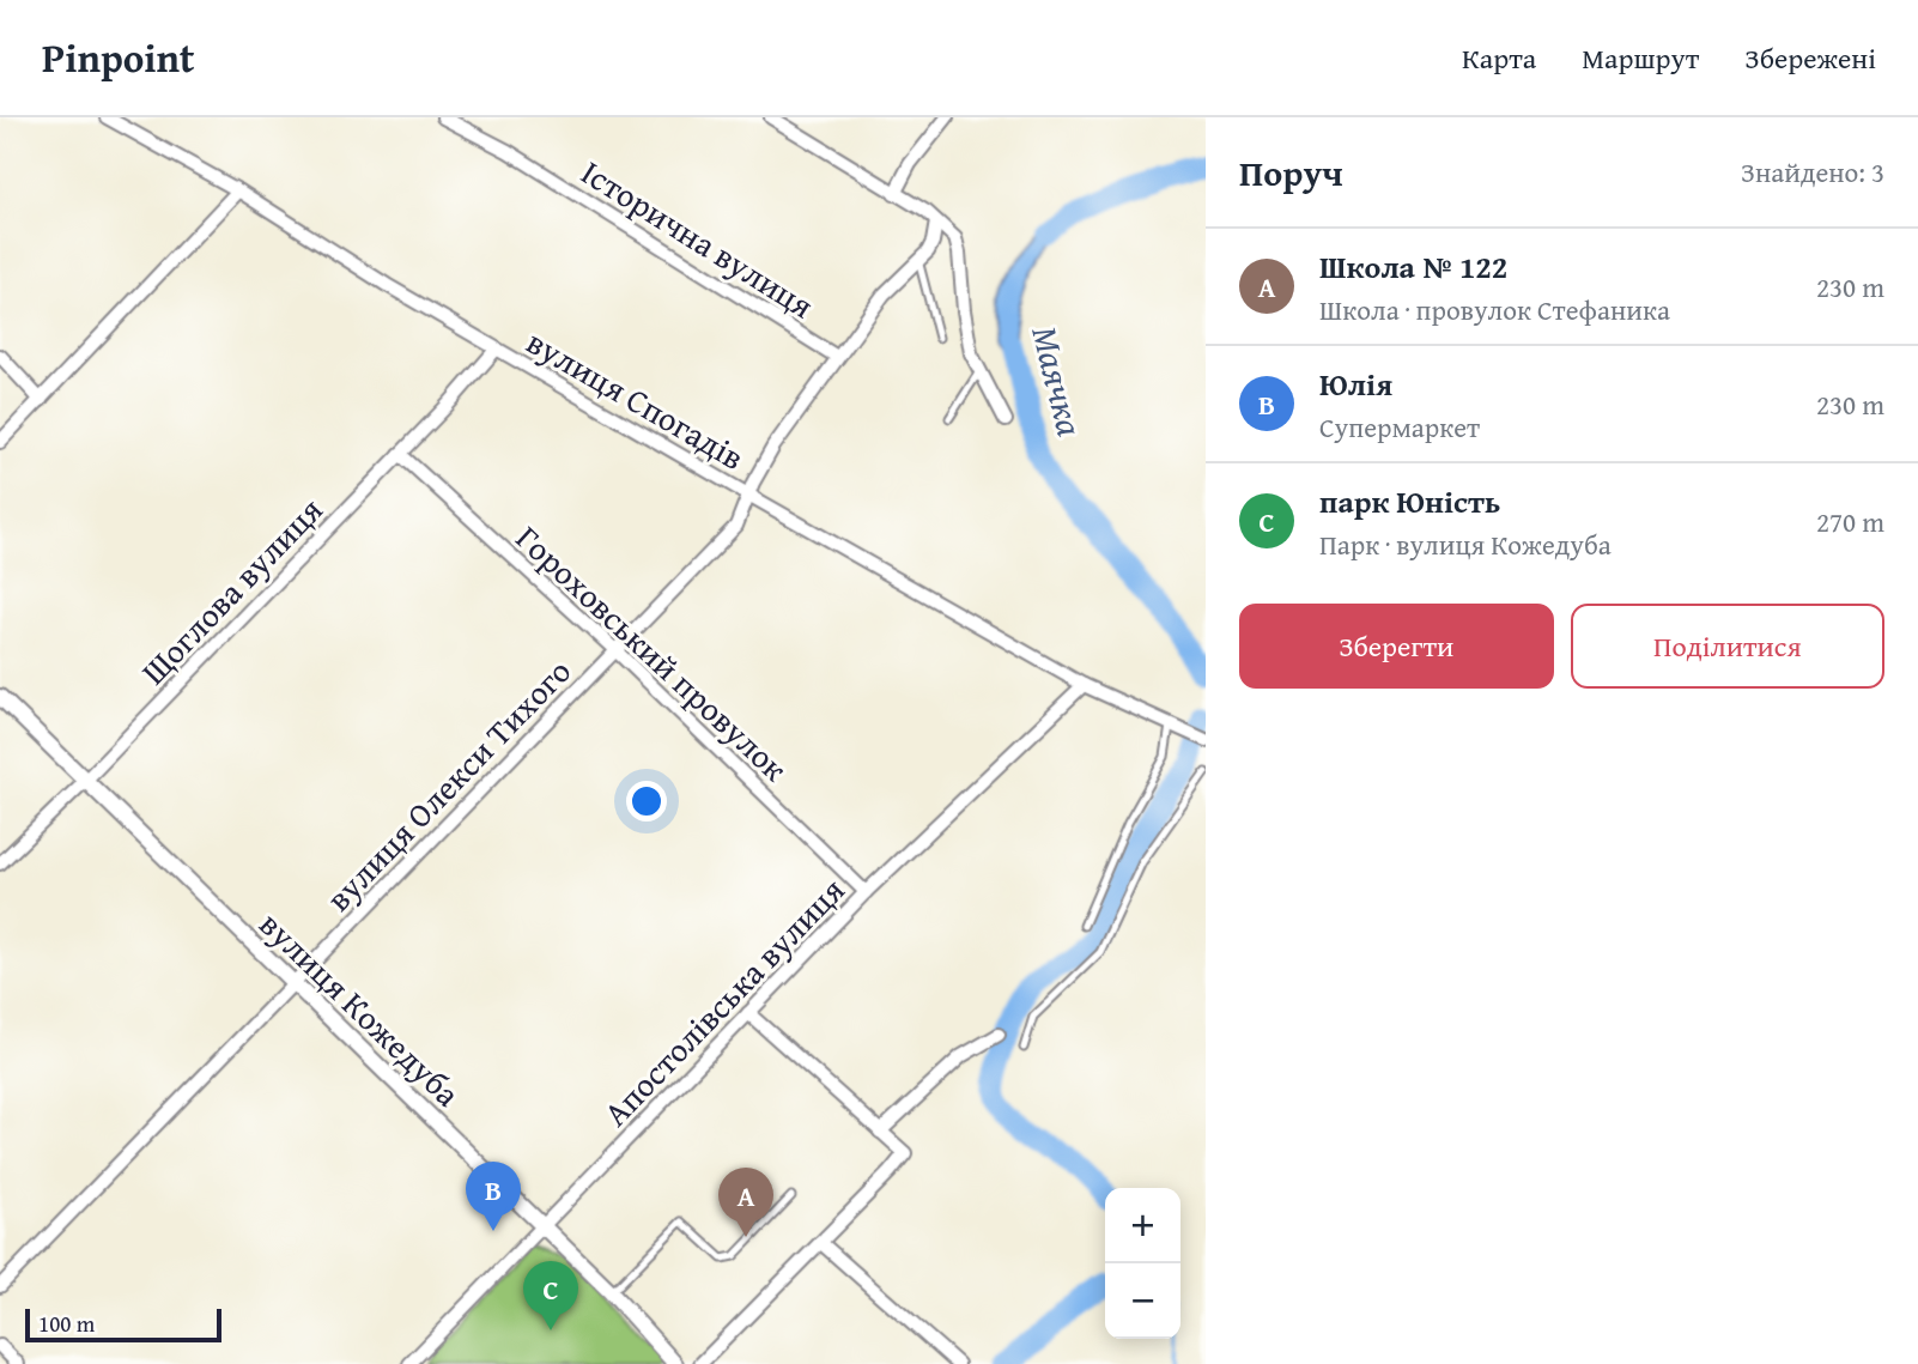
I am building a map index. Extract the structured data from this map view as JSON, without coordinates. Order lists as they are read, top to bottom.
{
  "streets": {
    "street": [
      "Історична вулиця",
      "вулиця Спогадів",
      "Щоглова вулиця",
      "Гороховський провулок",
      "вулиця Олекси Тихого",
      "Апостолівська вулиця",
      "вулиця Кожедуба"
    ]
  },
  "crossings": [
    ["Історична вулиця", "вулиця Олекси Тихого"],
    ["вулиця Спогадів", "Щоглова вулиця"],
    ["вулиця Спогадів", "вулиця Олекси Тихого"],
    ["вулиця Спогадів", "Апостолівська вулиця"],
    ["Щоглова вулиця", "Гороховський провулок"],
    ["Щоглова вулиця", "вулиця Кожедуба"],
    ["Гороховський провулок", "вулиця Олекси Тихого"],
    ["Гороховський провулок", "Апостолівська вулиця"],
    ["вулиця Олекси Тихого", "вулиця Кожедуба"],
    ["Апостолівська вулиця", "вулиця Кожедуба"]
  ],
  "water": ["Маячка"],
  "scale_bar": "100 m",
  "page": {
    "header": "Pinpoint",
    "nav": ["Карта", "Маршрут", "Збережені"],
    "heading": ["Поруч", "Знайдено: 3"],
    "list": [
      {
        "mark": "A",
        "name": "Школа № 122",
        "note": "Школа · провулок Стефаника",
        "value": "230 m"
      },
      {
        "mark": "B",
        "name": "Юлія",
        "note": "Супермаркет",
        "value": "230 m"
      },
      {
        "mark": "C",
        "name": "парк Юність",
        "note": "Парк · вулиця Кожедуба",
        "value": "270 m"
      }
    ],
    "buttons": ["Зберегти", "Поділитися"],
    "pins": ["B", "A", "C"],
    "map_buttons": ["+", "−"],
    "scale": "100 m"
  }
}
